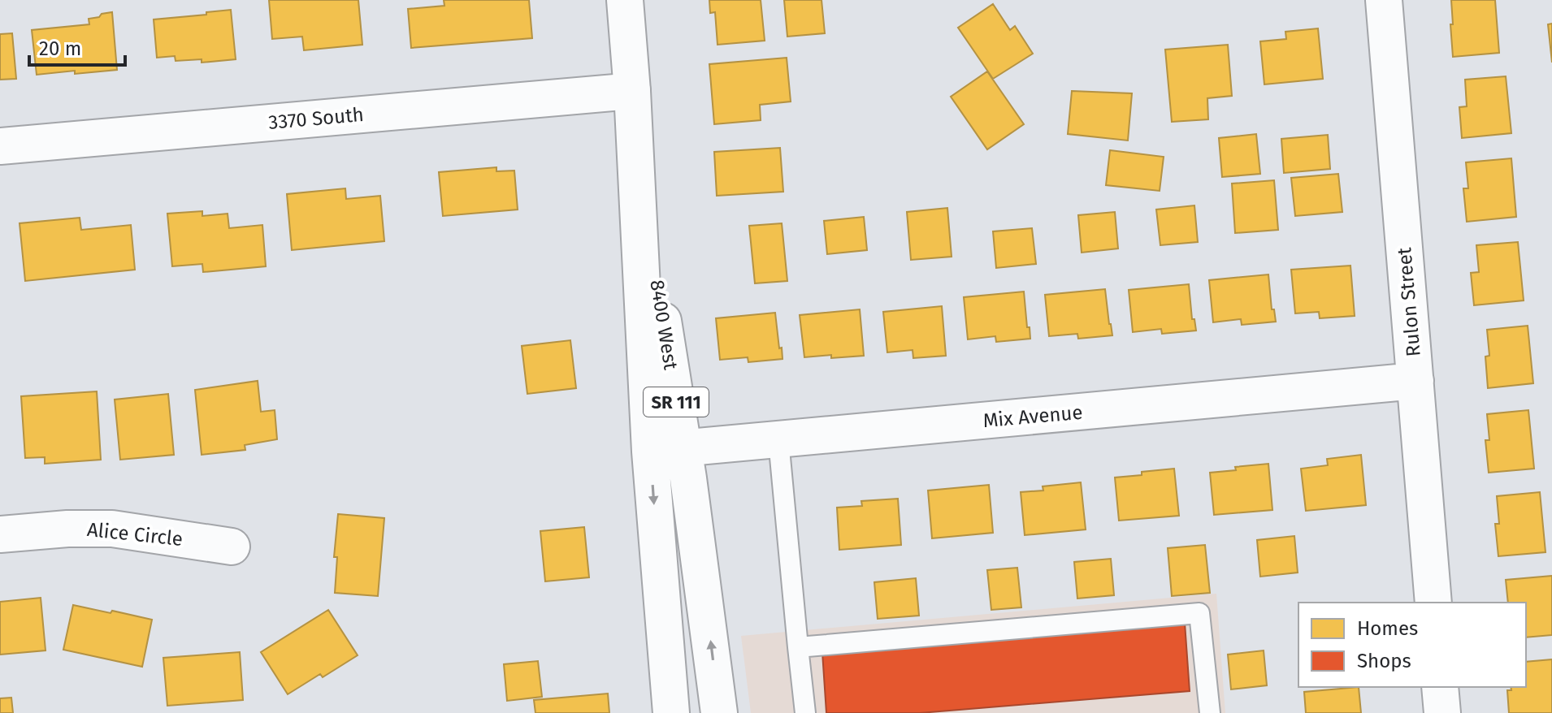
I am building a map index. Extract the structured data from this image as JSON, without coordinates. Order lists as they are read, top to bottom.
{
  "streets": {
    "street": [
      "3370 South",
      "Rulon Street",
      "8400 West",
      "SR 111",
      "Mix Avenue",
      "Alice Circle"
    ]
  },
  "crossings": [
    ["3370 South", "8400 West"],
    ["Rulon Street", "Mix Avenue"],
    ["8400 West", "Mix Avenue"]
  ],
  "legend": ["Homes", "Shops"],
  "scale_bar": "20 m"
}
